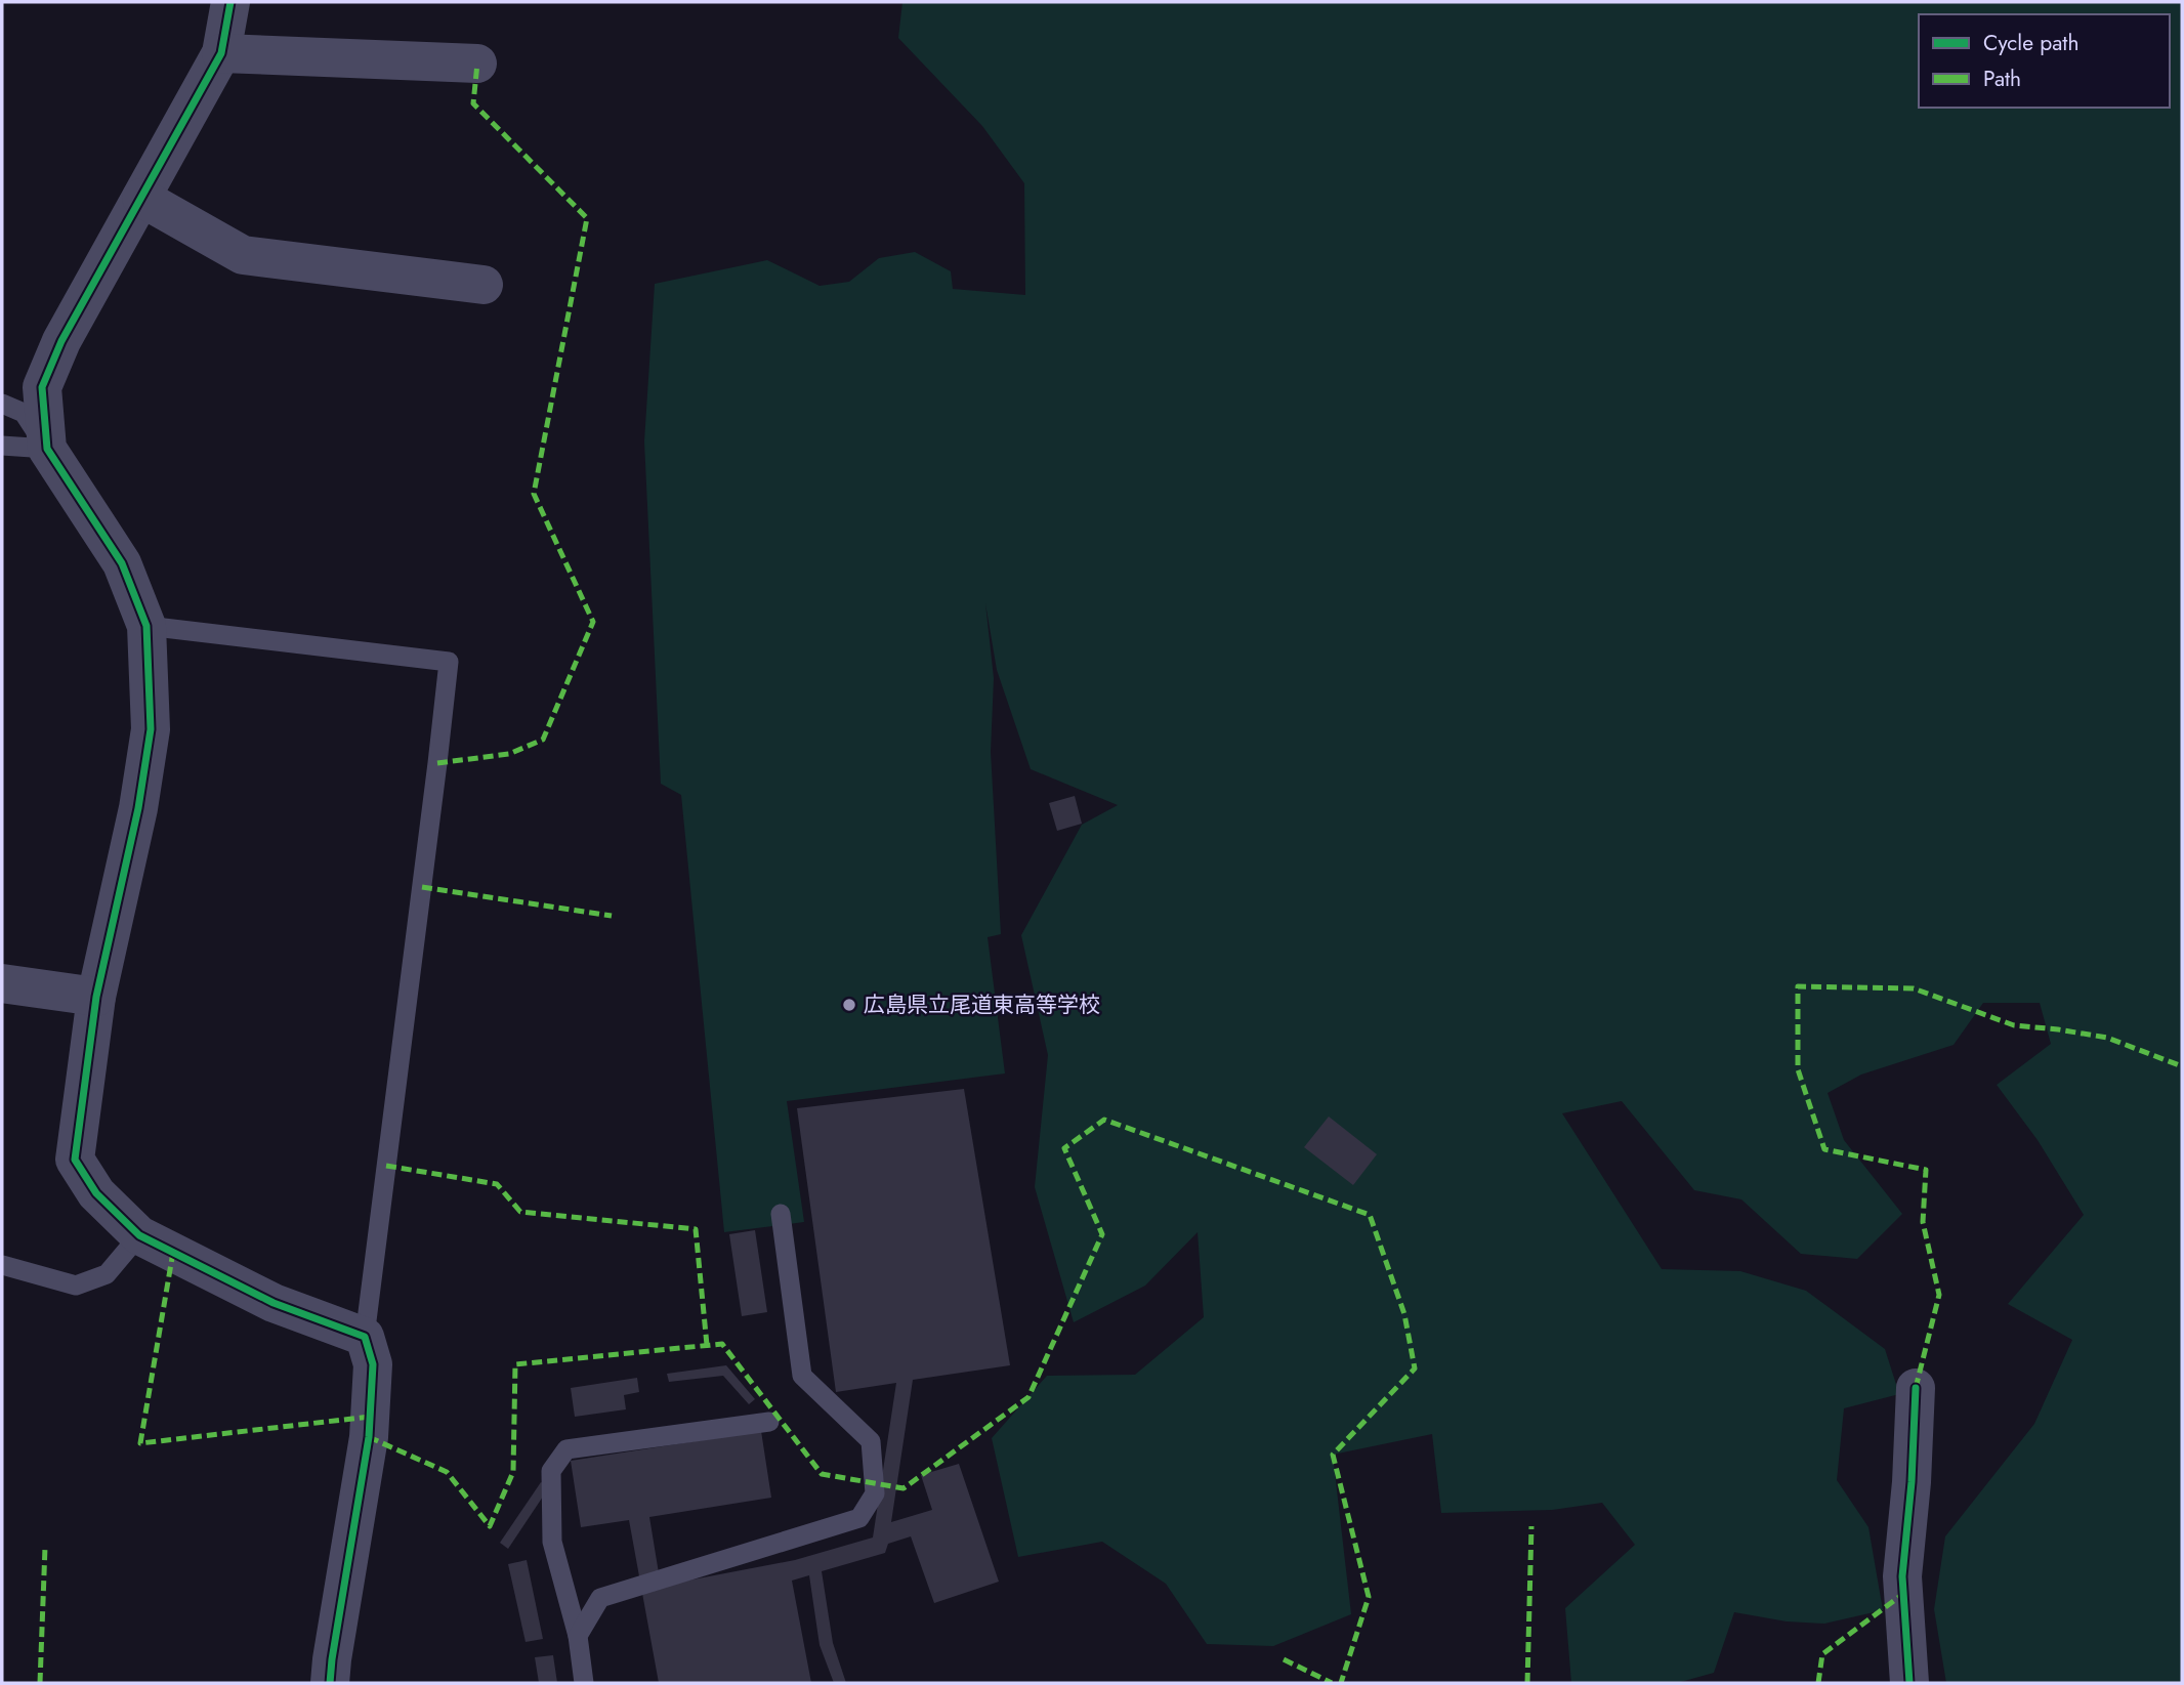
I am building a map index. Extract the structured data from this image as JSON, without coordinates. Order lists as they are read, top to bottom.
{
  "places": ["広島県立尾道東高等学校"],
  "legend": ["Cycle path", "Path"]
}
